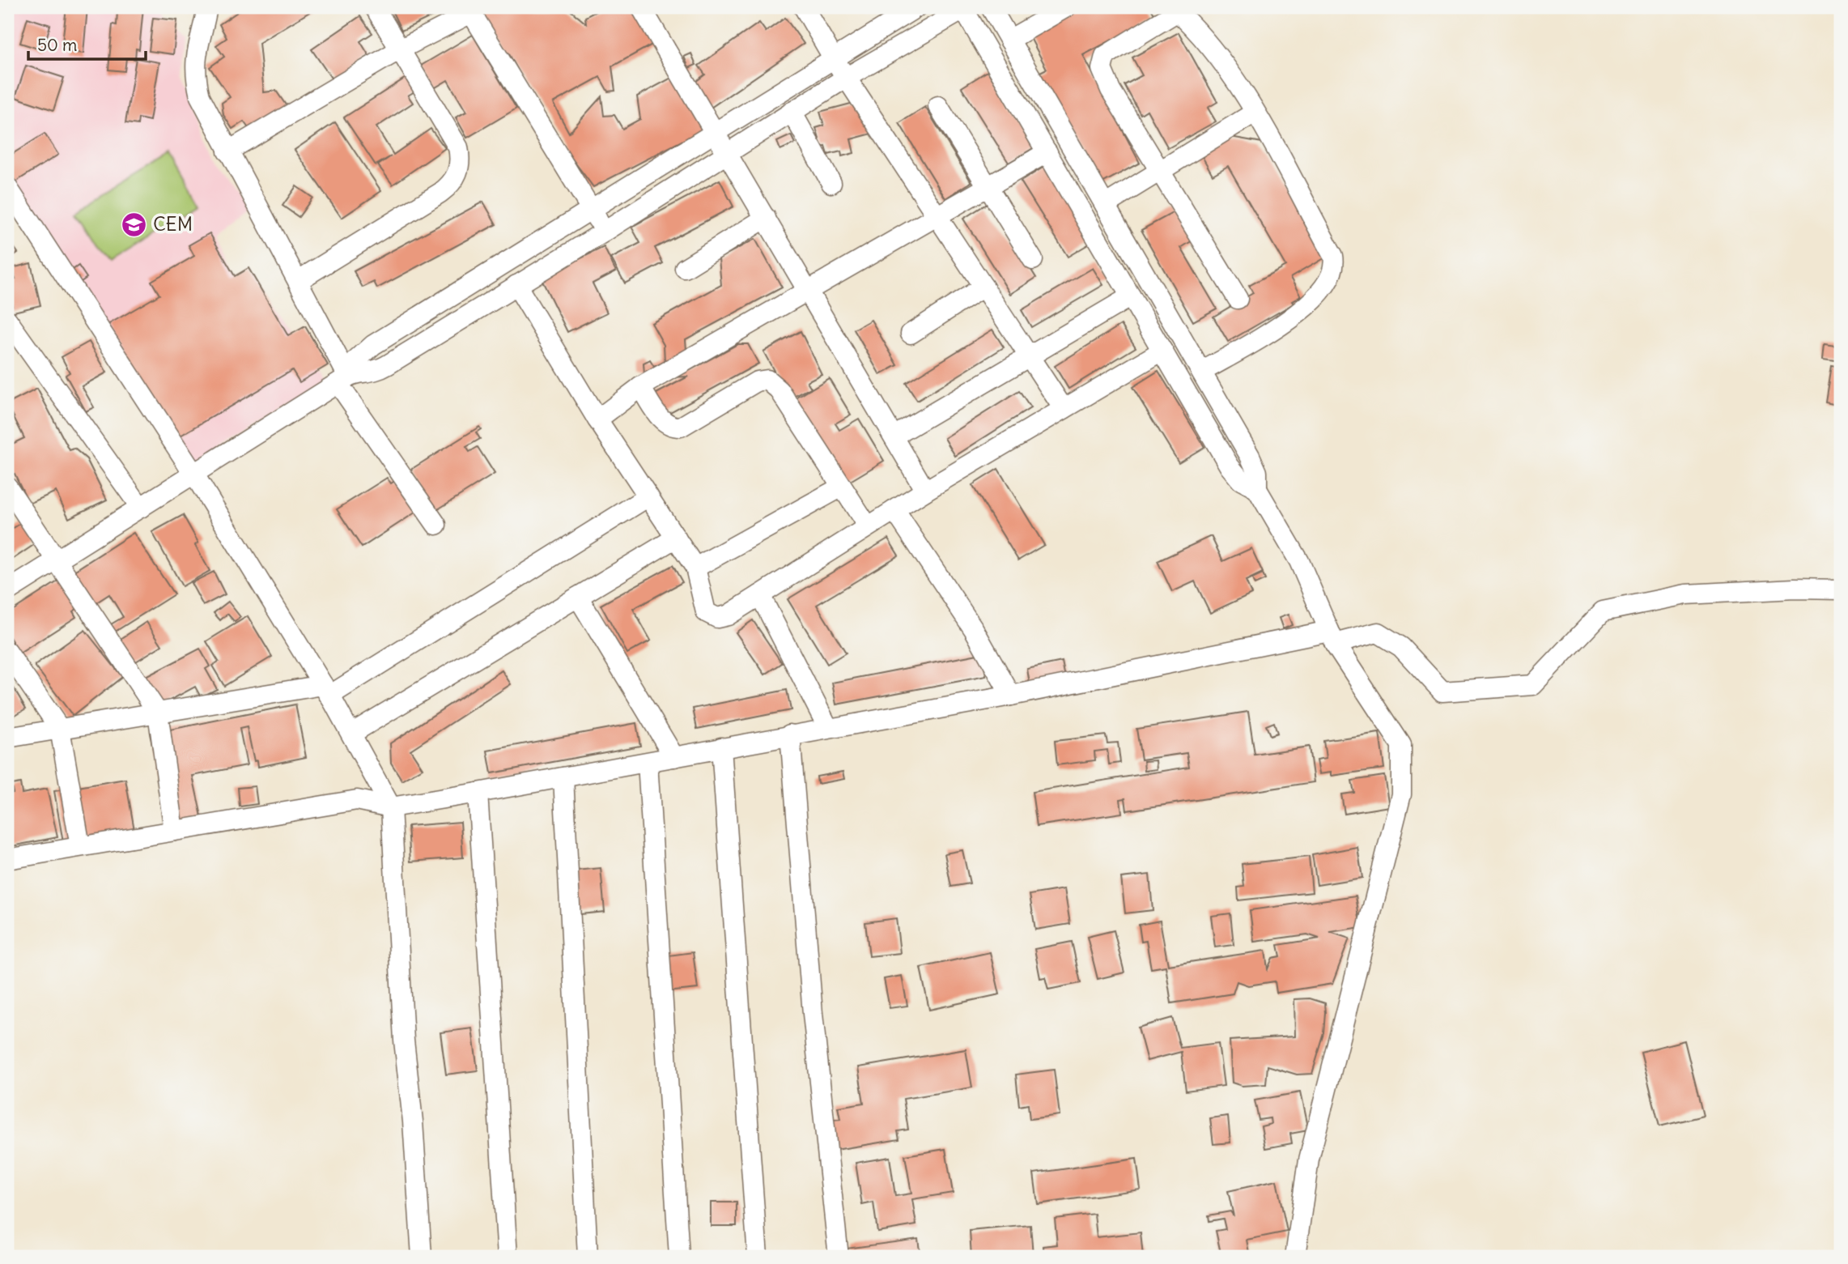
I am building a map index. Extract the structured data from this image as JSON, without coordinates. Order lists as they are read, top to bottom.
{
  "places": {
    "school or university": ["CEM"]
  },
  "scale_bar": "50 m"
}
